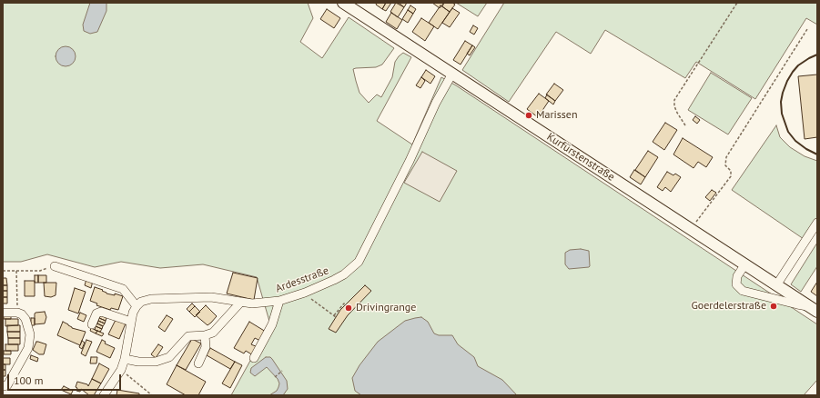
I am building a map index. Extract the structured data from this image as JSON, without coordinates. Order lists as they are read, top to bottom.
{
  "streets": {
    "main road": ["Kurfürstenstraße"],
    "street": ["Ardesstraße"]
  },
  "crossings": [
    ["Kurfürstenstraße", "Ardesstraße"]
  ],
  "places": ["Marissen", "Goerdelerstraße", "Drivingrange"],
  "scale_bar": "100 m"
}
